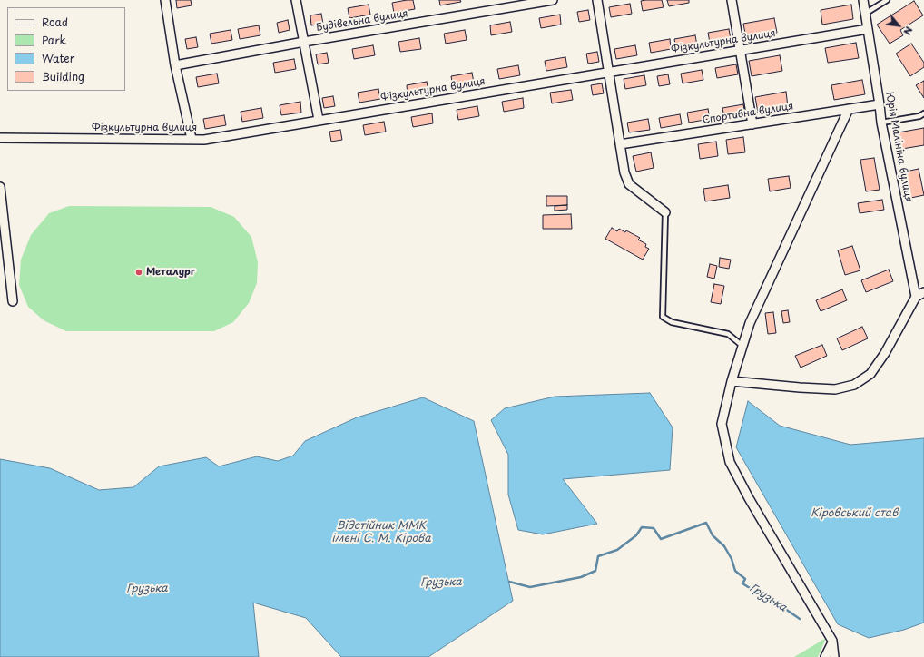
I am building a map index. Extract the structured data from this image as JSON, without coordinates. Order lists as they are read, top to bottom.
{
  "streets": {
    "street": [
      "Будівельна вулиця",
      "Фiзкультурна вулиця",
      "Спортивна вулиця",
      "Юрія Малініна вулиця"
    ]
  },
  "crossings": [
    ["Фiзкультурна вулиця", "Юрія Малініна вулиця"],
    ["Спортивна вулиця", "Юрія Малініна вулиця"]
  ],
  "water": ["Кіровський став", "Відстійник ММК імені С. М. Кірова", "Грузька"],
  "places": ["Металург"],
  "legend": [
    "Road",
    "Park",
    "Water",
    "Building"
  ],
  "north": "bottom right"
}
